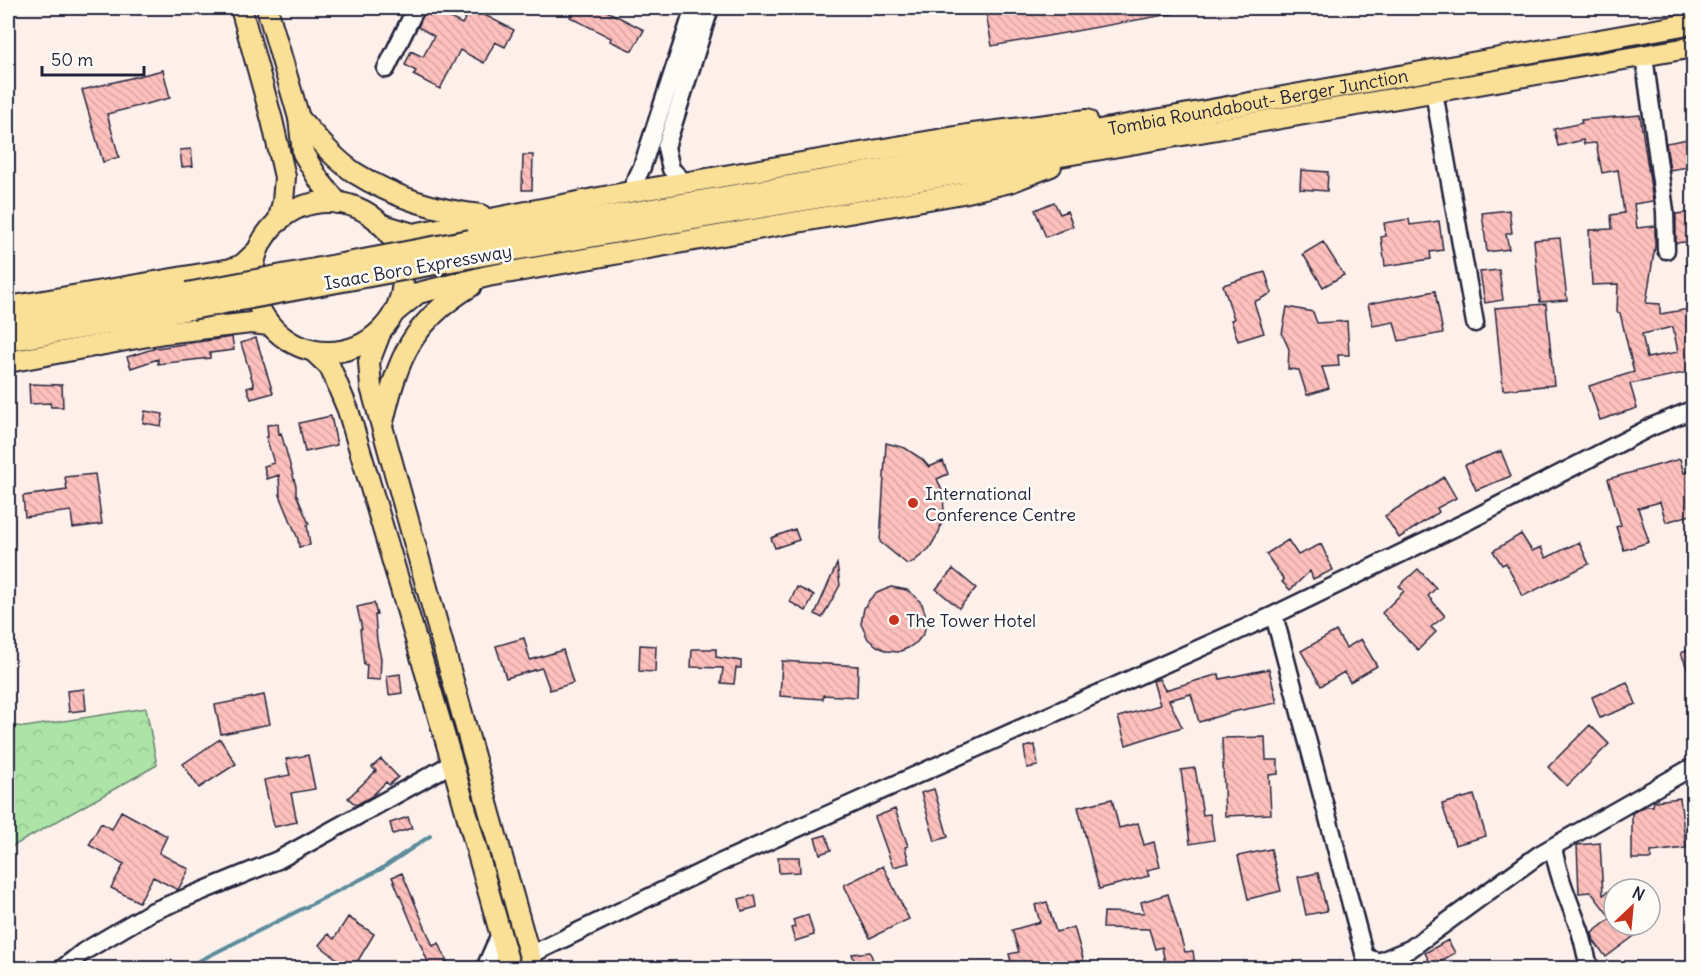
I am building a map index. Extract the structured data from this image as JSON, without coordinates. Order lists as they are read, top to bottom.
{
  "streets": {
    "main road": ["Tombia Roundabout- Berger Junction", "Isaac Boro Expressway"]
  },
  "crossings": [
    ["Tombia Roundabout- Berger Junction", "Isaac Boro Expressway"]
  ],
  "places": ["International Conference Centre", "The Tower Hotel"],
  "scale_bar": "50 m",
  "north": "top right"
}
